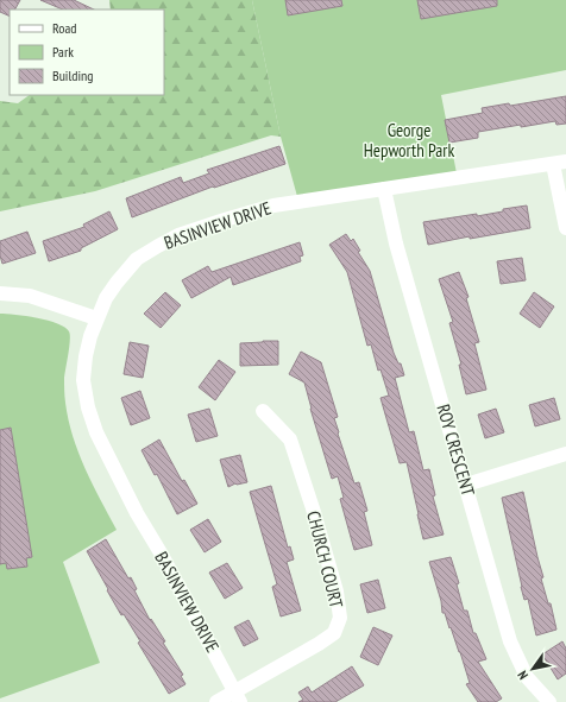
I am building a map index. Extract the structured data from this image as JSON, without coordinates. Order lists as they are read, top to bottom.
{
  "streets": {
    "street": ["BASINVIEW DRIVE", "ROY CRESCENT", "CHURCH COURT"]
  },
  "crossings": [
    ["BASINVIEW DRIVE", "ROY CRESCENT"],
    ["BASINVIEW DRIVE", "CHURCH COURT"]
  ],
  "parks": ["George Hepworth Park"],
  "legend": ["Road", "Park", "Building"],
  "north": "bottom left"
}
